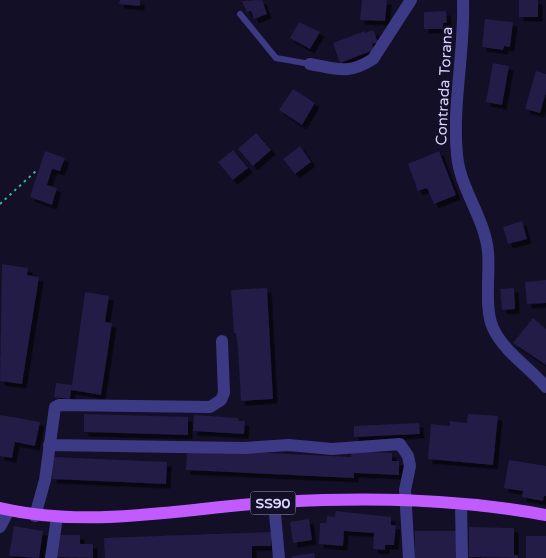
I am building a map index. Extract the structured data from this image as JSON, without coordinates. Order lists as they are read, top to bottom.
{
  "streets": {
    "main road": ["SS90"],
    "street": ["Contrada Torana"]
  }
}
